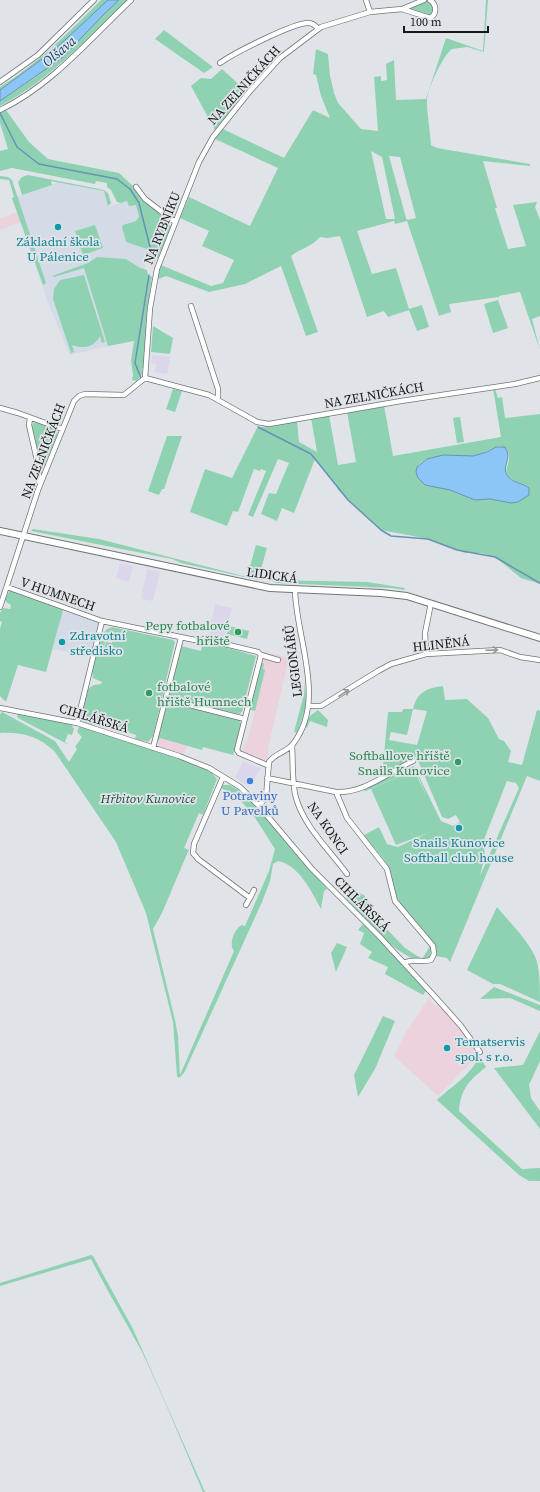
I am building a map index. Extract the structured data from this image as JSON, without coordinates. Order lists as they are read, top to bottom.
{
  "streets": {
    "main road": ["LIDICKÁ"],
    "street": [
      "NA ZELNIČKÁCH",
      "NA RYBNÍKU",
      "V HUMNECH",
      "HLINĚNÁ",
      "LEGIONÁŘŮ",
      "CIHLÁŘSKÁ",
      "NA KONCI"
    ]
  },
  "crossings": [
    ["NA ZELNIČKÁCH", "NA RYBNÍKU"],
    ["NA ZELNIČKÁCH", "LIDICKÁ"],
    ["NA ZELNIČKÁCH", "V HUMNECH"],
    ["LIDICKÁ", "LEGIONÁŘŮ"],
    ["V HUMNECH", "CIHLÁŘSKÁ"],
    ["HLINĚNÁ", "LEGIONÁŘŮ"],
    ["LEGIONÁŘŮ", "NA KONCI"]
  ],
  "one_way": ["HLINĚNÁ"],
  "water": ["Olšava"],
  "parks": ["Hřbitov Kunovice"],
  "places": [
    "Základní škola U Pálenice",
    "Pepy fotbalové hřiště",
    "Zdravotní středisko",
    "fotbalové hřiště Humnech",
    "Softballove hřiště Snails Kunovice",
    "Potraviny U Pavelků",
    "Snails Kunovice Softball club house",
    "Tematservis spol. s r.o."
  ],
  "scale_bar": "100 m"
}
